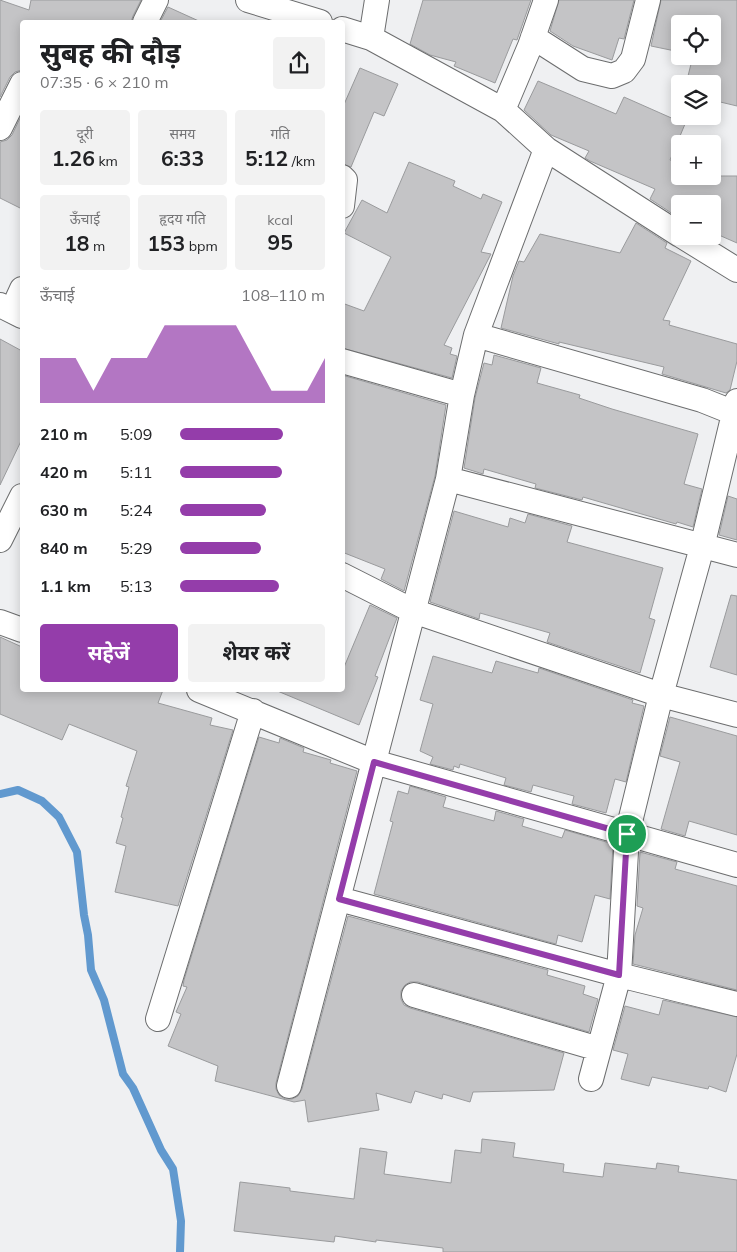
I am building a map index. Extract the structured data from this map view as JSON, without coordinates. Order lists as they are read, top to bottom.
{
  "page": {
    "map_buttons": ["+", "−"],
    "heading": ["सुबह की दौड़", "07:35 · 6 × 210 m"],
    "stats": [
      ["दूरी", "1.26 km"],
      ["समय", "6:33"],
      ["गति", "5:12 /km"],
      ["ऊँचाई", "18 m"],
      ["हृदय गति", "153 bpm"],
      ["kcal", "95"]
    ],
    "chart": ["ऊँचाई", "108–110 m"],
    "list": [
      {
        "name": "210 m",
        "note": "5:09"
      },
      {
        "name": "420 m",
        "note": "5:11"
      },
      {
        "name": "630 m",
        "note": "5:24"
      },
      {
        "name": "840 m",
        "note": "5:29"
      },
      {
        "name": "1.1 km",
        "note": "5:13"
      }
    ],
    "buttons": ["सहेजें", "शेयर करें"]
  }
}
